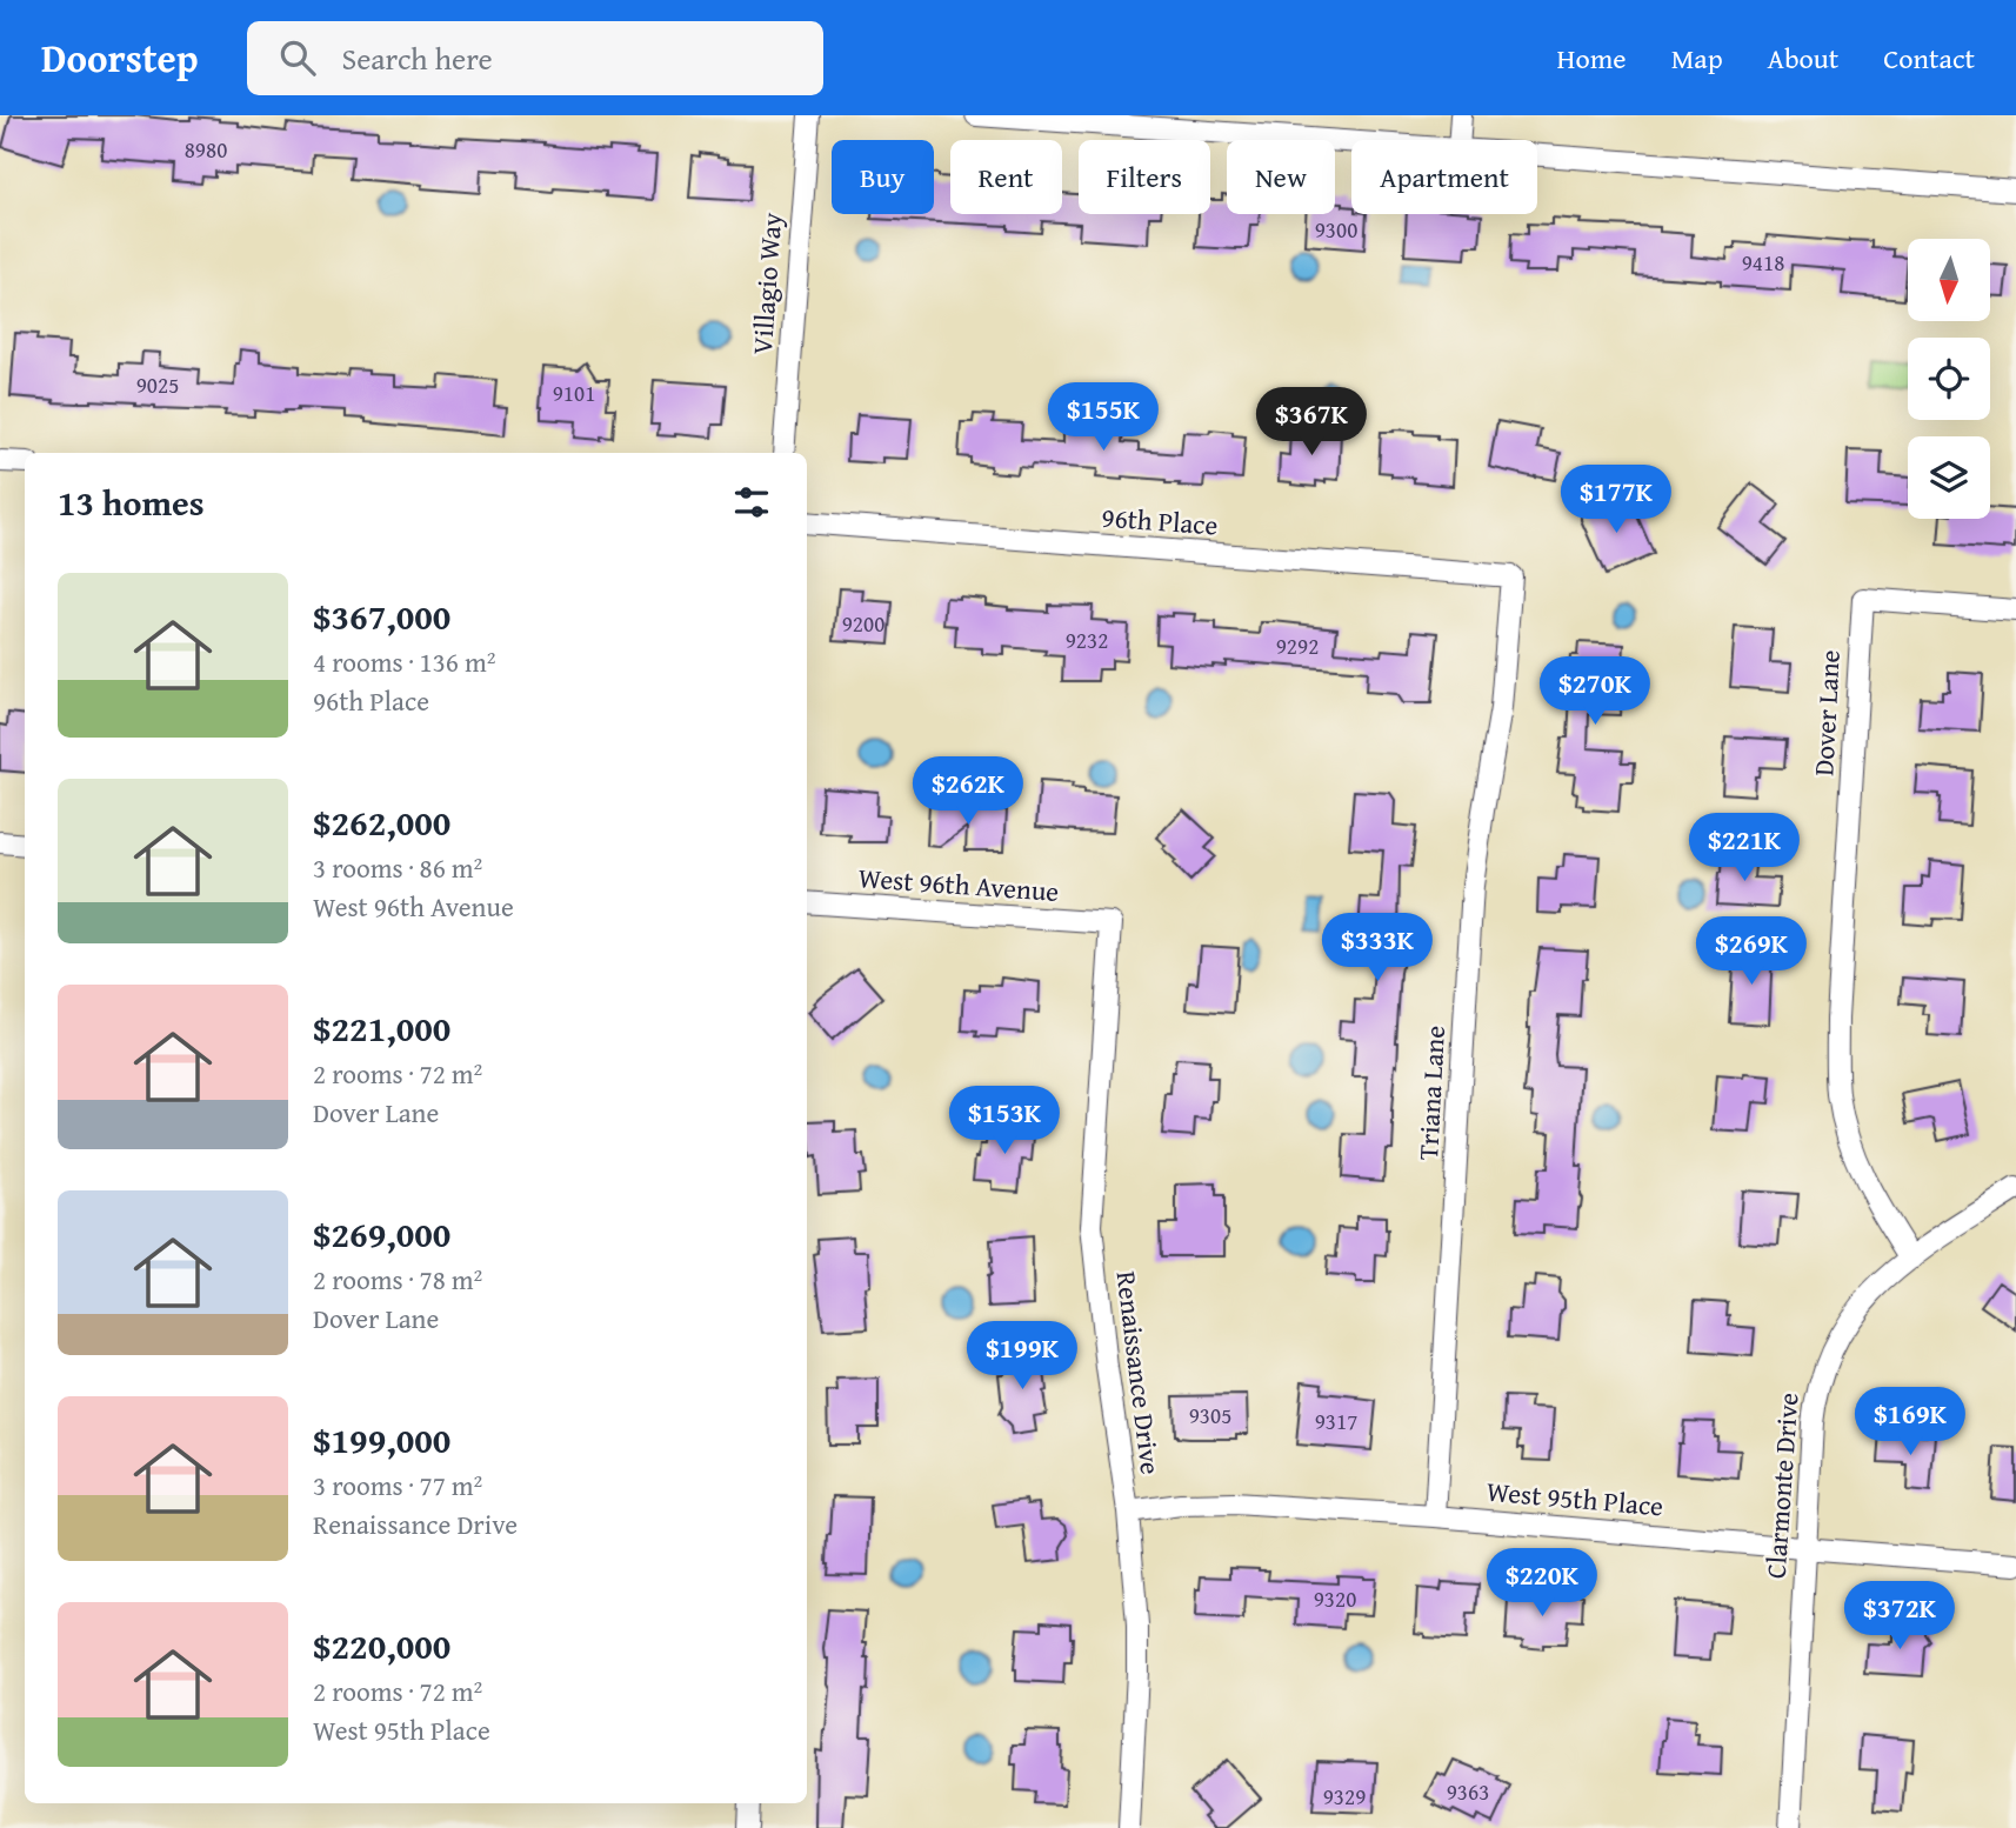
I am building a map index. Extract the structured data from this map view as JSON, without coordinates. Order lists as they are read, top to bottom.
{
  "streets": {
    "street": [
      "Villagio Way",
      "96th Place",
      "Dover Lane",
      "West 96th Avenue",
      "Triana Lane",
      "Renaissance Drive",
      "Clarmonte Drive",
      "West 95th Place"
    ]
  },
  "crossings": [
    ["96th Place", "Triana Lane"],
    ["Dover Lane", "Clarmonte Drive"],
    ["West 96th Avenue", "Renaissance Drive"],
    ["Triana Lane", "West 95th Place"],
    ["Renaissance Drive", "West 95th Place"],
    ["Clarmonte Drive", "West 95th Place"]
  ],
  "house_numbers": [
    "8980",
    "9300",
    "9418",
    "9025",
    "9101",
    "9200",
    "9232",
    "9292",
    "9305",
    "9317",
    "9320",
    "9363",
    "9329"
  ],
  "north": "bottom",
  "page": {
    "header": "Doorstep",
    "search": "Search here",
    "nav": [
      "Home",
      "Map",
      "About",
      "Contact"
    ],
    "chip": [
      "Buy",
      "Rent",
      "Filters",
      "New",
      "Apartment"
    ],
    "price": [
      "$155K",
      "$367K",
      "$177K",
      "$270K",
      "$262K",
      "$221K",
      "$333K",
      "$269K",
      "$153K",
      "$199K",
      "$169K",
      "$220K",
      "$372K"
    ],
    "heading": "13 homes",
    "list": [
      {
        "name": "$367,000",
        "note": "4 rooms · 136 m² · 96th Place"
      },
      {
        "name": "$262,000",
        "note": "3 rooms · 86 m² · West 96th Avenue"
      },
      {
        "name": "$221,000",
        "note": "2 rooms · 72 m² · Dover Lane"
      },
      {
        "name": "$269,000",
        "note": "2 rooms · 78 m² · Dover Lane"
      },
      {
        "name": "$199,000",
        "note": "3 rooms · 77 m² · Renaissance Drive"
      },
      {
        "name": "$220,000",
        "note": "2 rooms · 72 m² · West 95th Place"
      }
    ]
  }
}
